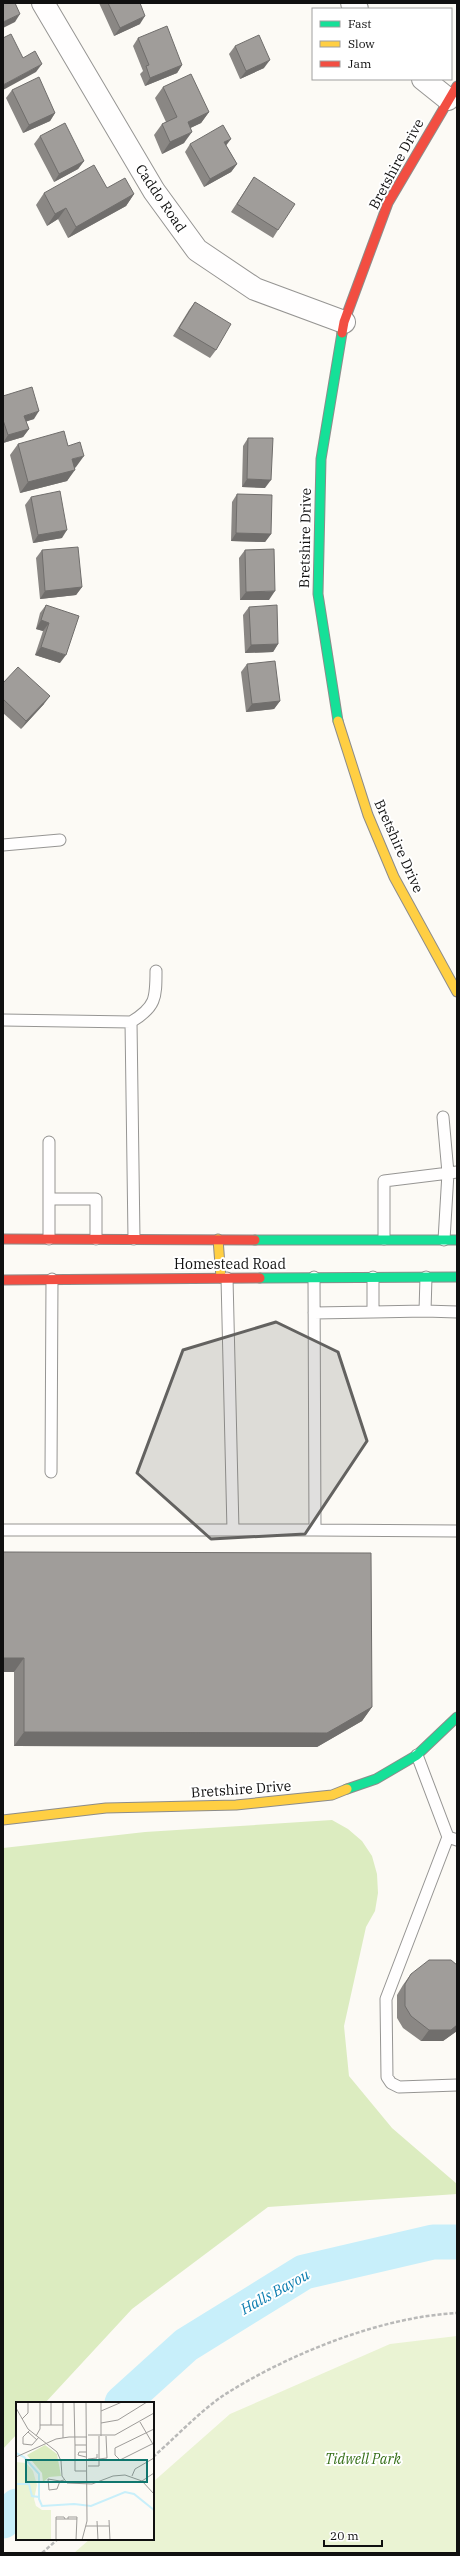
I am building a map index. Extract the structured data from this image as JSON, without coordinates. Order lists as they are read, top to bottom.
{
  "streets": {
    "street": ["Bretshire Drive", "Caddo Road", "Homestead Road"]
  },
  "crossings": [
    ["Bretshire Drive", "Caddo Road"]
  ],
  "water": ["Halls Bayou"],
  "parks": ["Tidwell Park"],
  "legend": ["Fast", "Slow", "Jam"],
  "scale_bar": "20 m"
}
